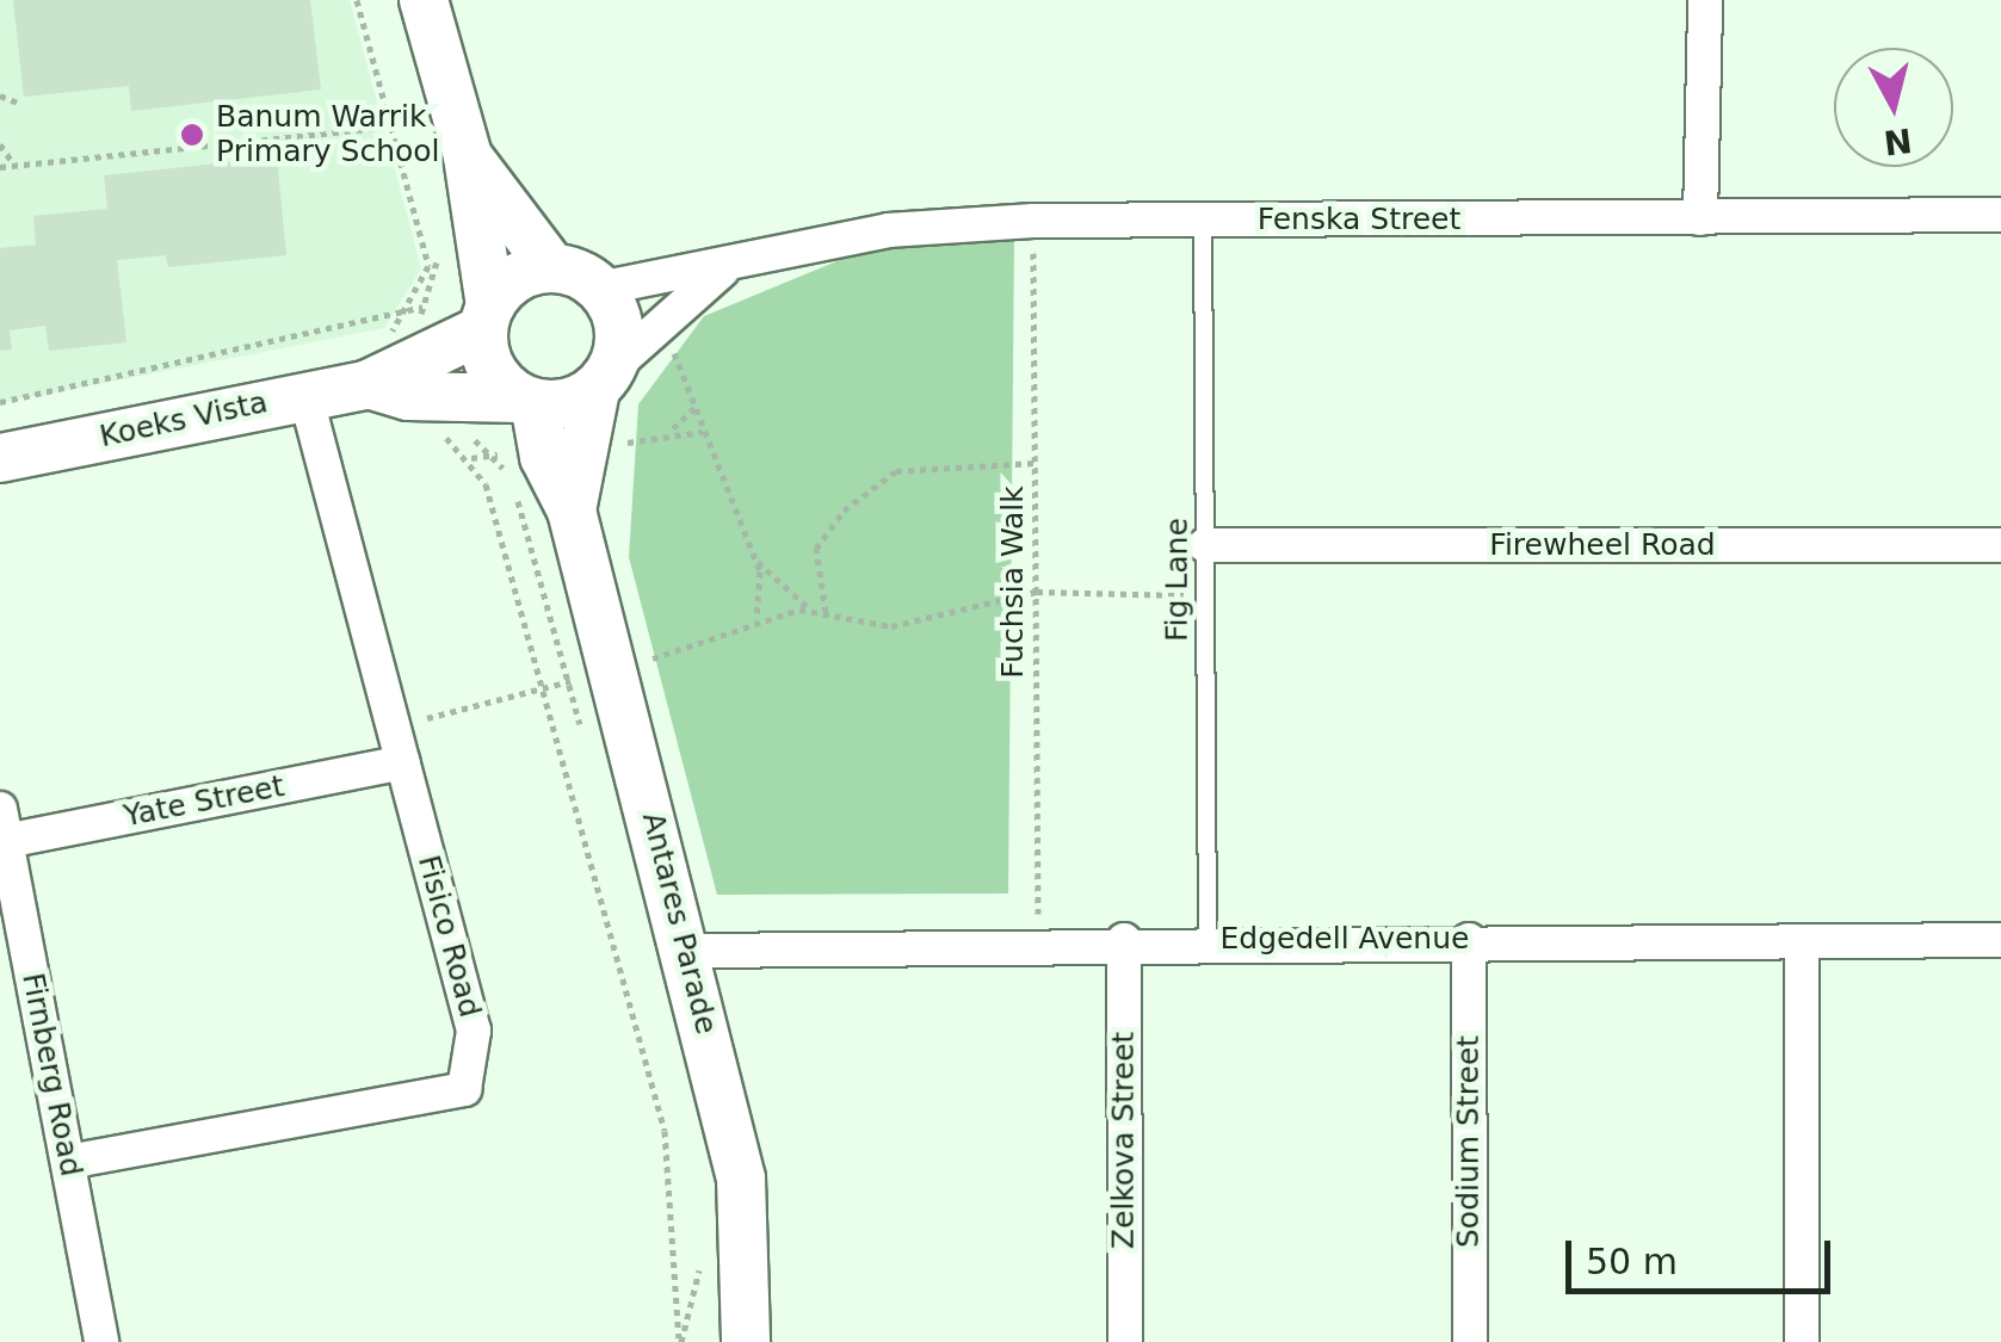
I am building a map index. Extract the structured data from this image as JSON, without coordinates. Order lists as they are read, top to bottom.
{
  "streets": {
    "street": [
      "Fenska Street",
      "Koeks Vista",
      "Firewheel Road",
      "Yate Street",
      "Antares Parade",
      "Fisico Road",
      "Edgedell Avenue",
      "Firnberg Road",
      "Zelkova Street",
      "Sodium Street"
    ],
    "lane": ["Fig Lane"],
    "path": ["Fuchsia Walk"]
  },
  "crossings": [
    ["Fenska Street", "Koeks Vista"],
    ["Fenska Street", "Fig Lane"],
    ["Fenska Street", "Fuchsia Walk"],
    ["Fenska Street", "Antares Parade"],
    ["Koeks Vista", "Antares Parade"],
    ["Koeks Vista", "Fisico Road"],
    ["Firewheel Road", "Fig Lane"],
    ["Fig Lane", "Edgedell Avenue"],
    ["Fuchsia Walk", "Edgedell Avenue"],
    ["Yate Street", "Fisico Road"],
    ["Yate Street", "Firnberg Road"],
    ["Antares Parade", "Edgedell Avenue"],
    ["Fisico Road", "Firnberg Road"],
    ["Edgedell Avenue", "Zelkova Street"],
    ["Edgedell Avenue", "Sodium Street"]
  ],
  "places": ["Banum Warrik Primary School"],
  "scale_bar": "50 m",
  "north": "bottom"
}
